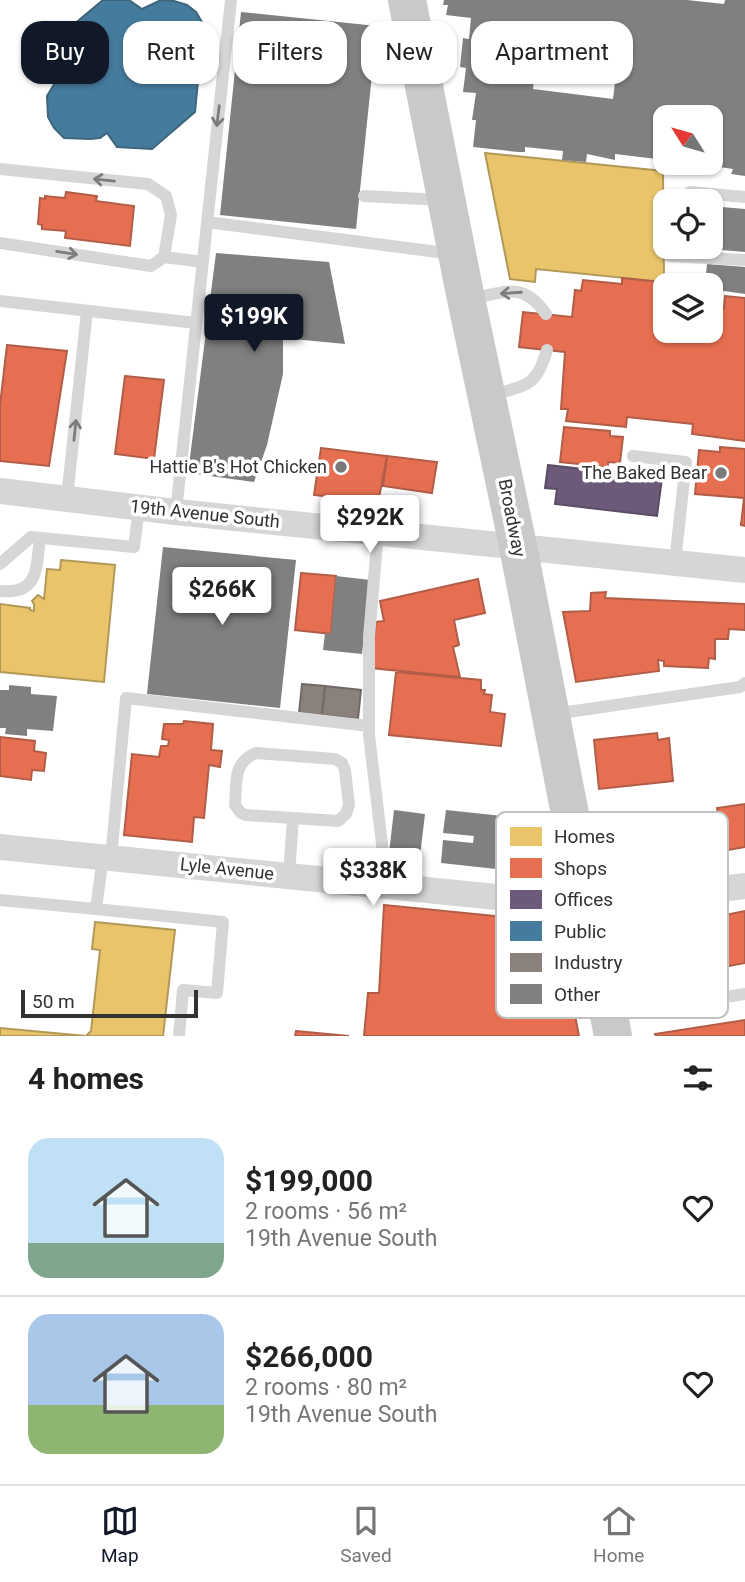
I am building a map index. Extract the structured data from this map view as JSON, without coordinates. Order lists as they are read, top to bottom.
{
  "streets": {
    "main road": ["Broadway"],
    "street": ["19th Avenue South", "Lyle Avenue"]
  },
  "crossings": [
    ["19th Avenue South", "Broadway"]
  ],
  "places": ["Hattie B's Hot Chicken", "The Baked Bear"],
  "legend": [
    "Homes",
    "Shops",
    "Offices",
    "Public",
    "Industry",
    "Other"
  ],
  "scale_bar": "50 m",
  "north": "top left",
  "page": {
    "chip": [
      "Buy",
      "Rent",
      "Filters",
      "New",
      "Apartment"
    ],
    "price": [
      "$199K",
      "$292K",
      "$266K",
      "$338K"
    ],
    "scale": "50 m",
    "heading": "4 homes",
    "list": [
      {
        "name": "$199,000",
        "note": "2 rooms · 56 m² · 19th Avenue South"
      },
      {
        "name": "$266,000",
        "note": "2 rooms · 80 m² · 19th Avenue South"
      }
    ],
    "tabs": ["Map", "Saved", "Home"]
  }
}
